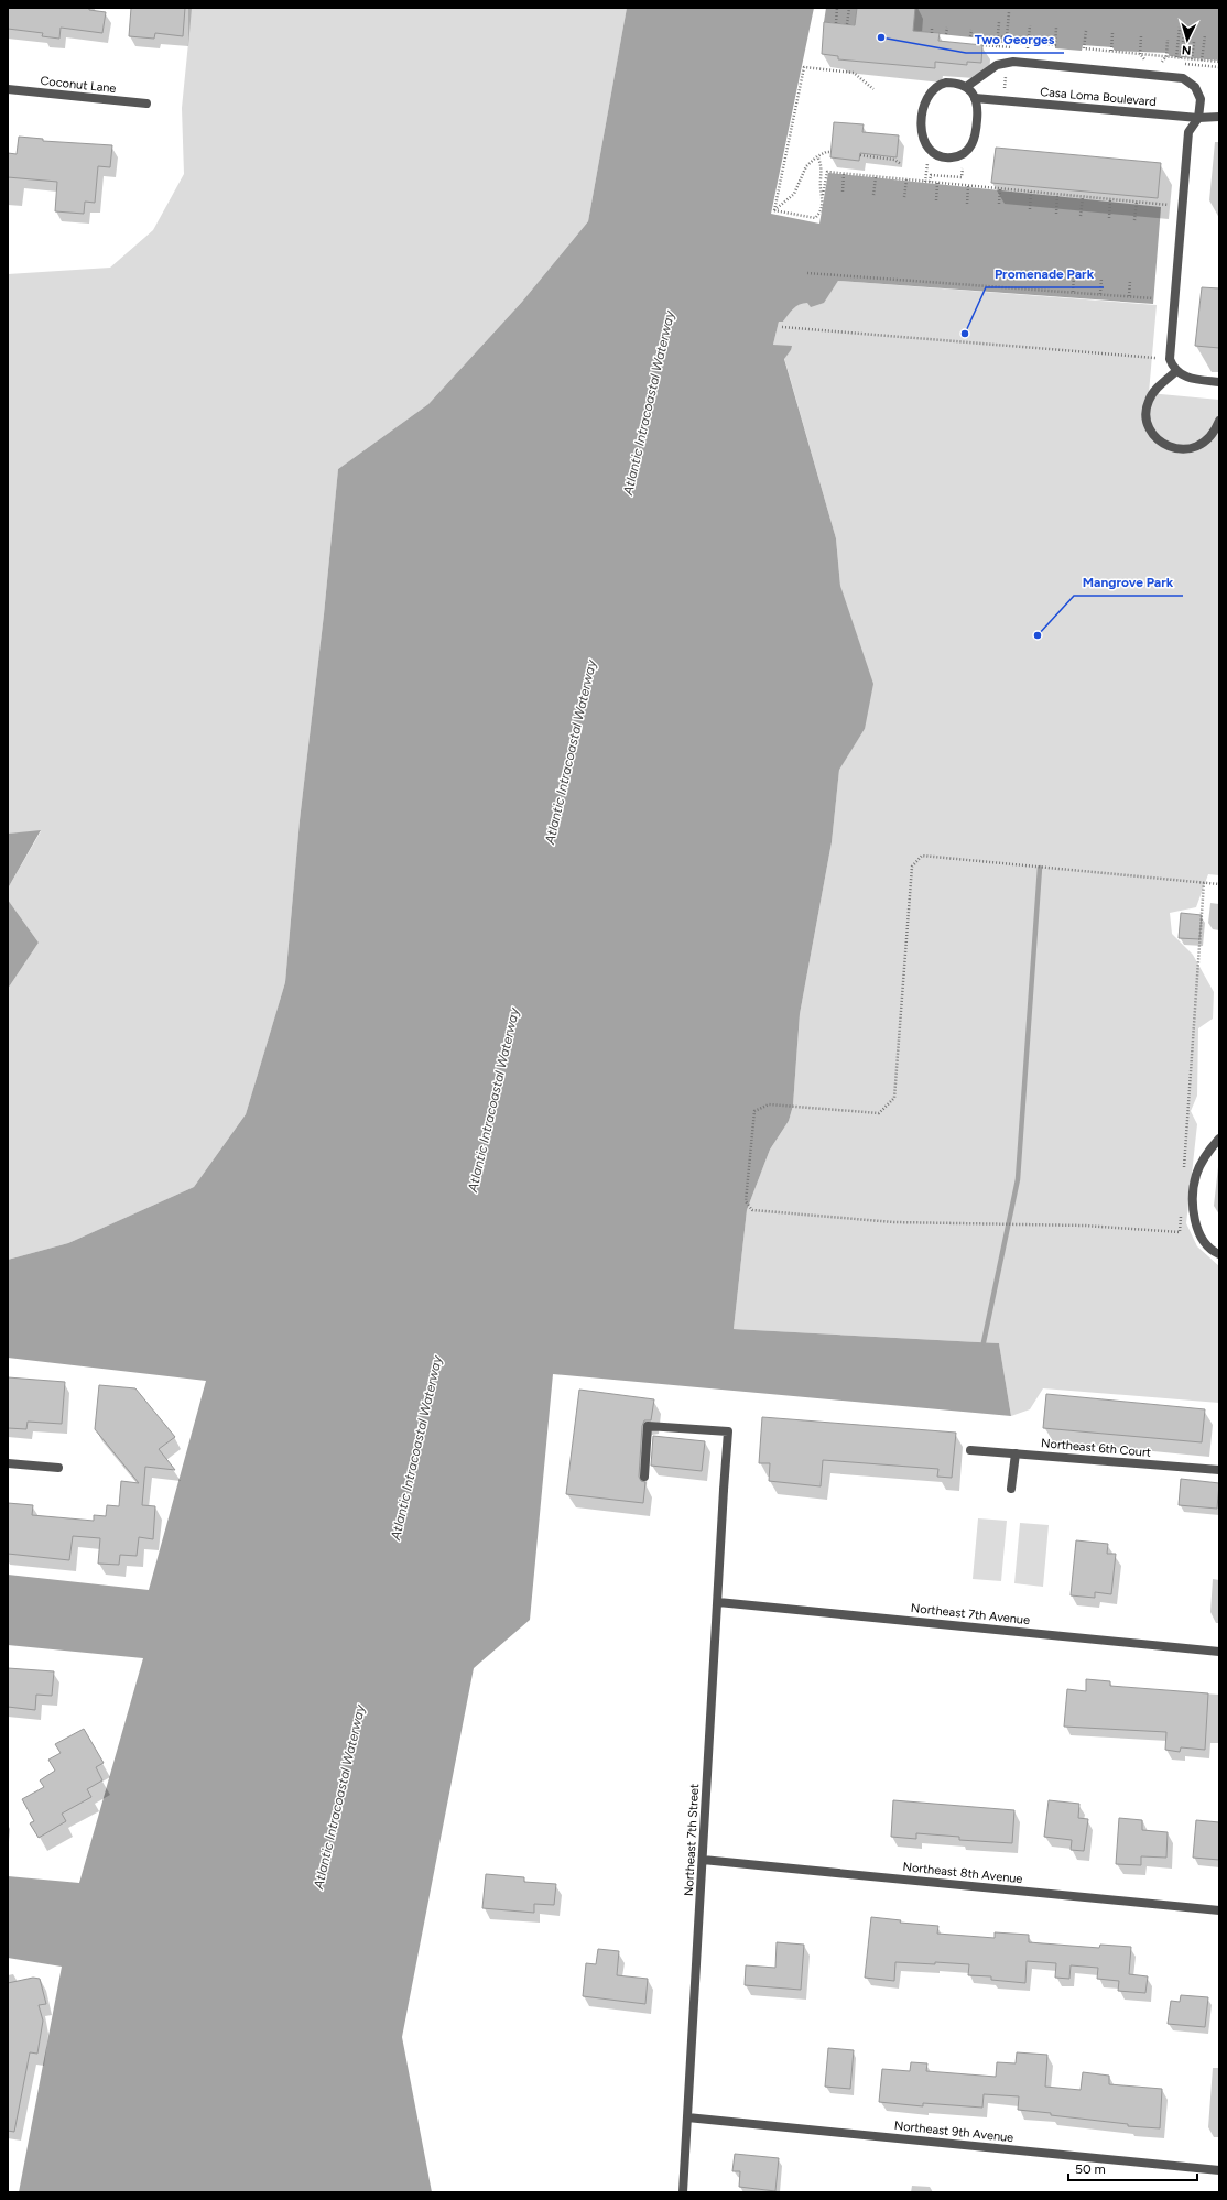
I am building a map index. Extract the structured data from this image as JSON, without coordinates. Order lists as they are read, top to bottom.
{
  "streets": {
    "street": [
      "Coconut Lane",
      "Casa Loma Boulevard",
      "Northeast 6th Court",
      "Northeast 7th Avenue",
      "Northeast 7th Street",
      "Northeast 8th Avenue",
      "Northeast 9th Avenue"
    ]
  },
  "crossings": [
    ["Northeast 7th Avenue", "Northeast 7th Street"],
    ["Northeast 7th Street", "Northeast 8th Avenue"],
    ["Northeast 7th Street", "Northeast 9th Avenue"]
  ],
  "water": ["Atlantic Intracoastal Waterway"],
  "places": ["Two Georges", "Promenade Park", "Mangrove Park"],
  "scale_bar": "50 m",
  "north": "bottom"
}
